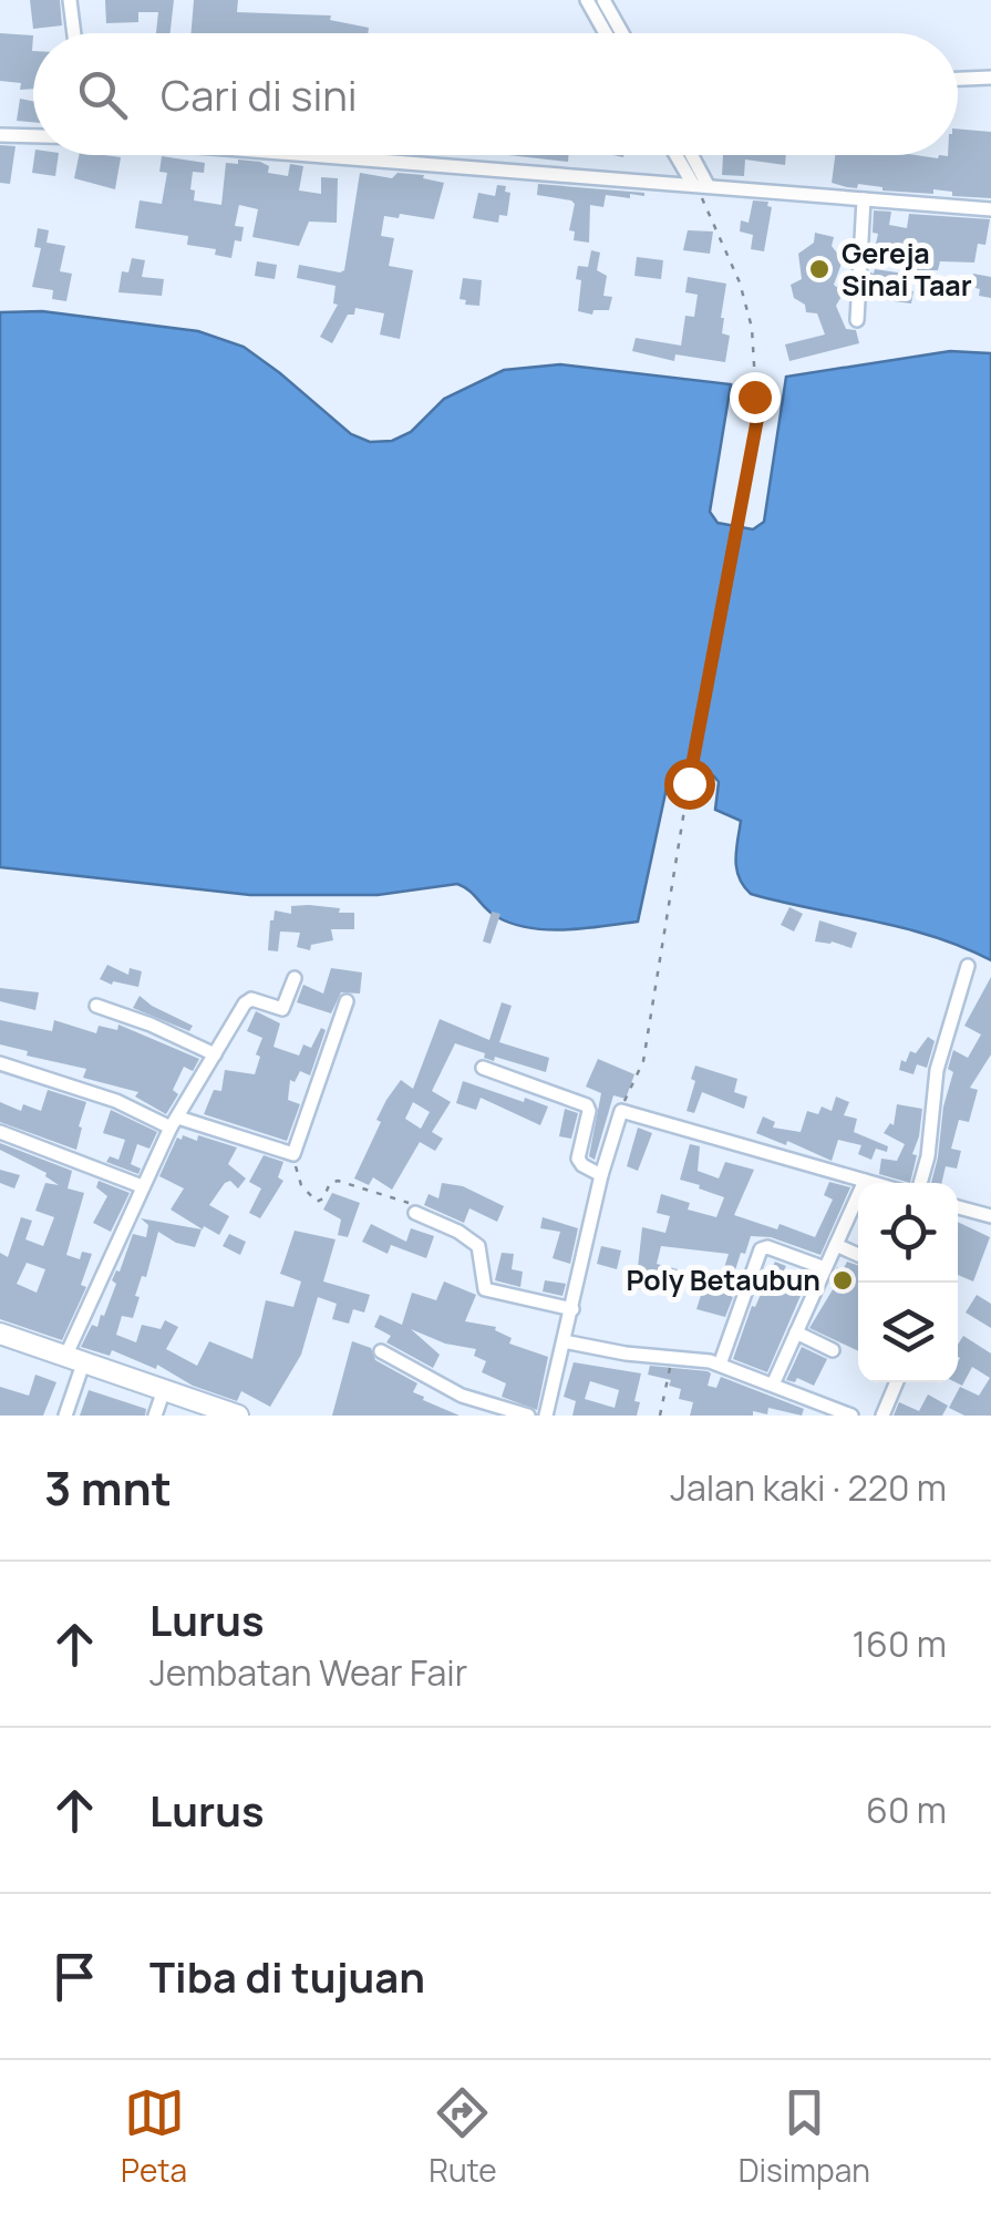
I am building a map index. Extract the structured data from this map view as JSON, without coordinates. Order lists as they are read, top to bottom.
{
  "places": ["Gereja Sinai Taar", "Poly Betaubun"],
  "page": {
    "search": "Cari di sini",
    "heading": ["3 mnt", "Jalan kaki · 220 m"],
    "list": [
      ["Lurus", "Jembatan Wear Fair", "160 m"],
      ["Lurus", "60 m"],
      "Tiba di tujuan"
    ],
    "nav": ["Peta", "Rute", "Disimpan"]
  }
}
